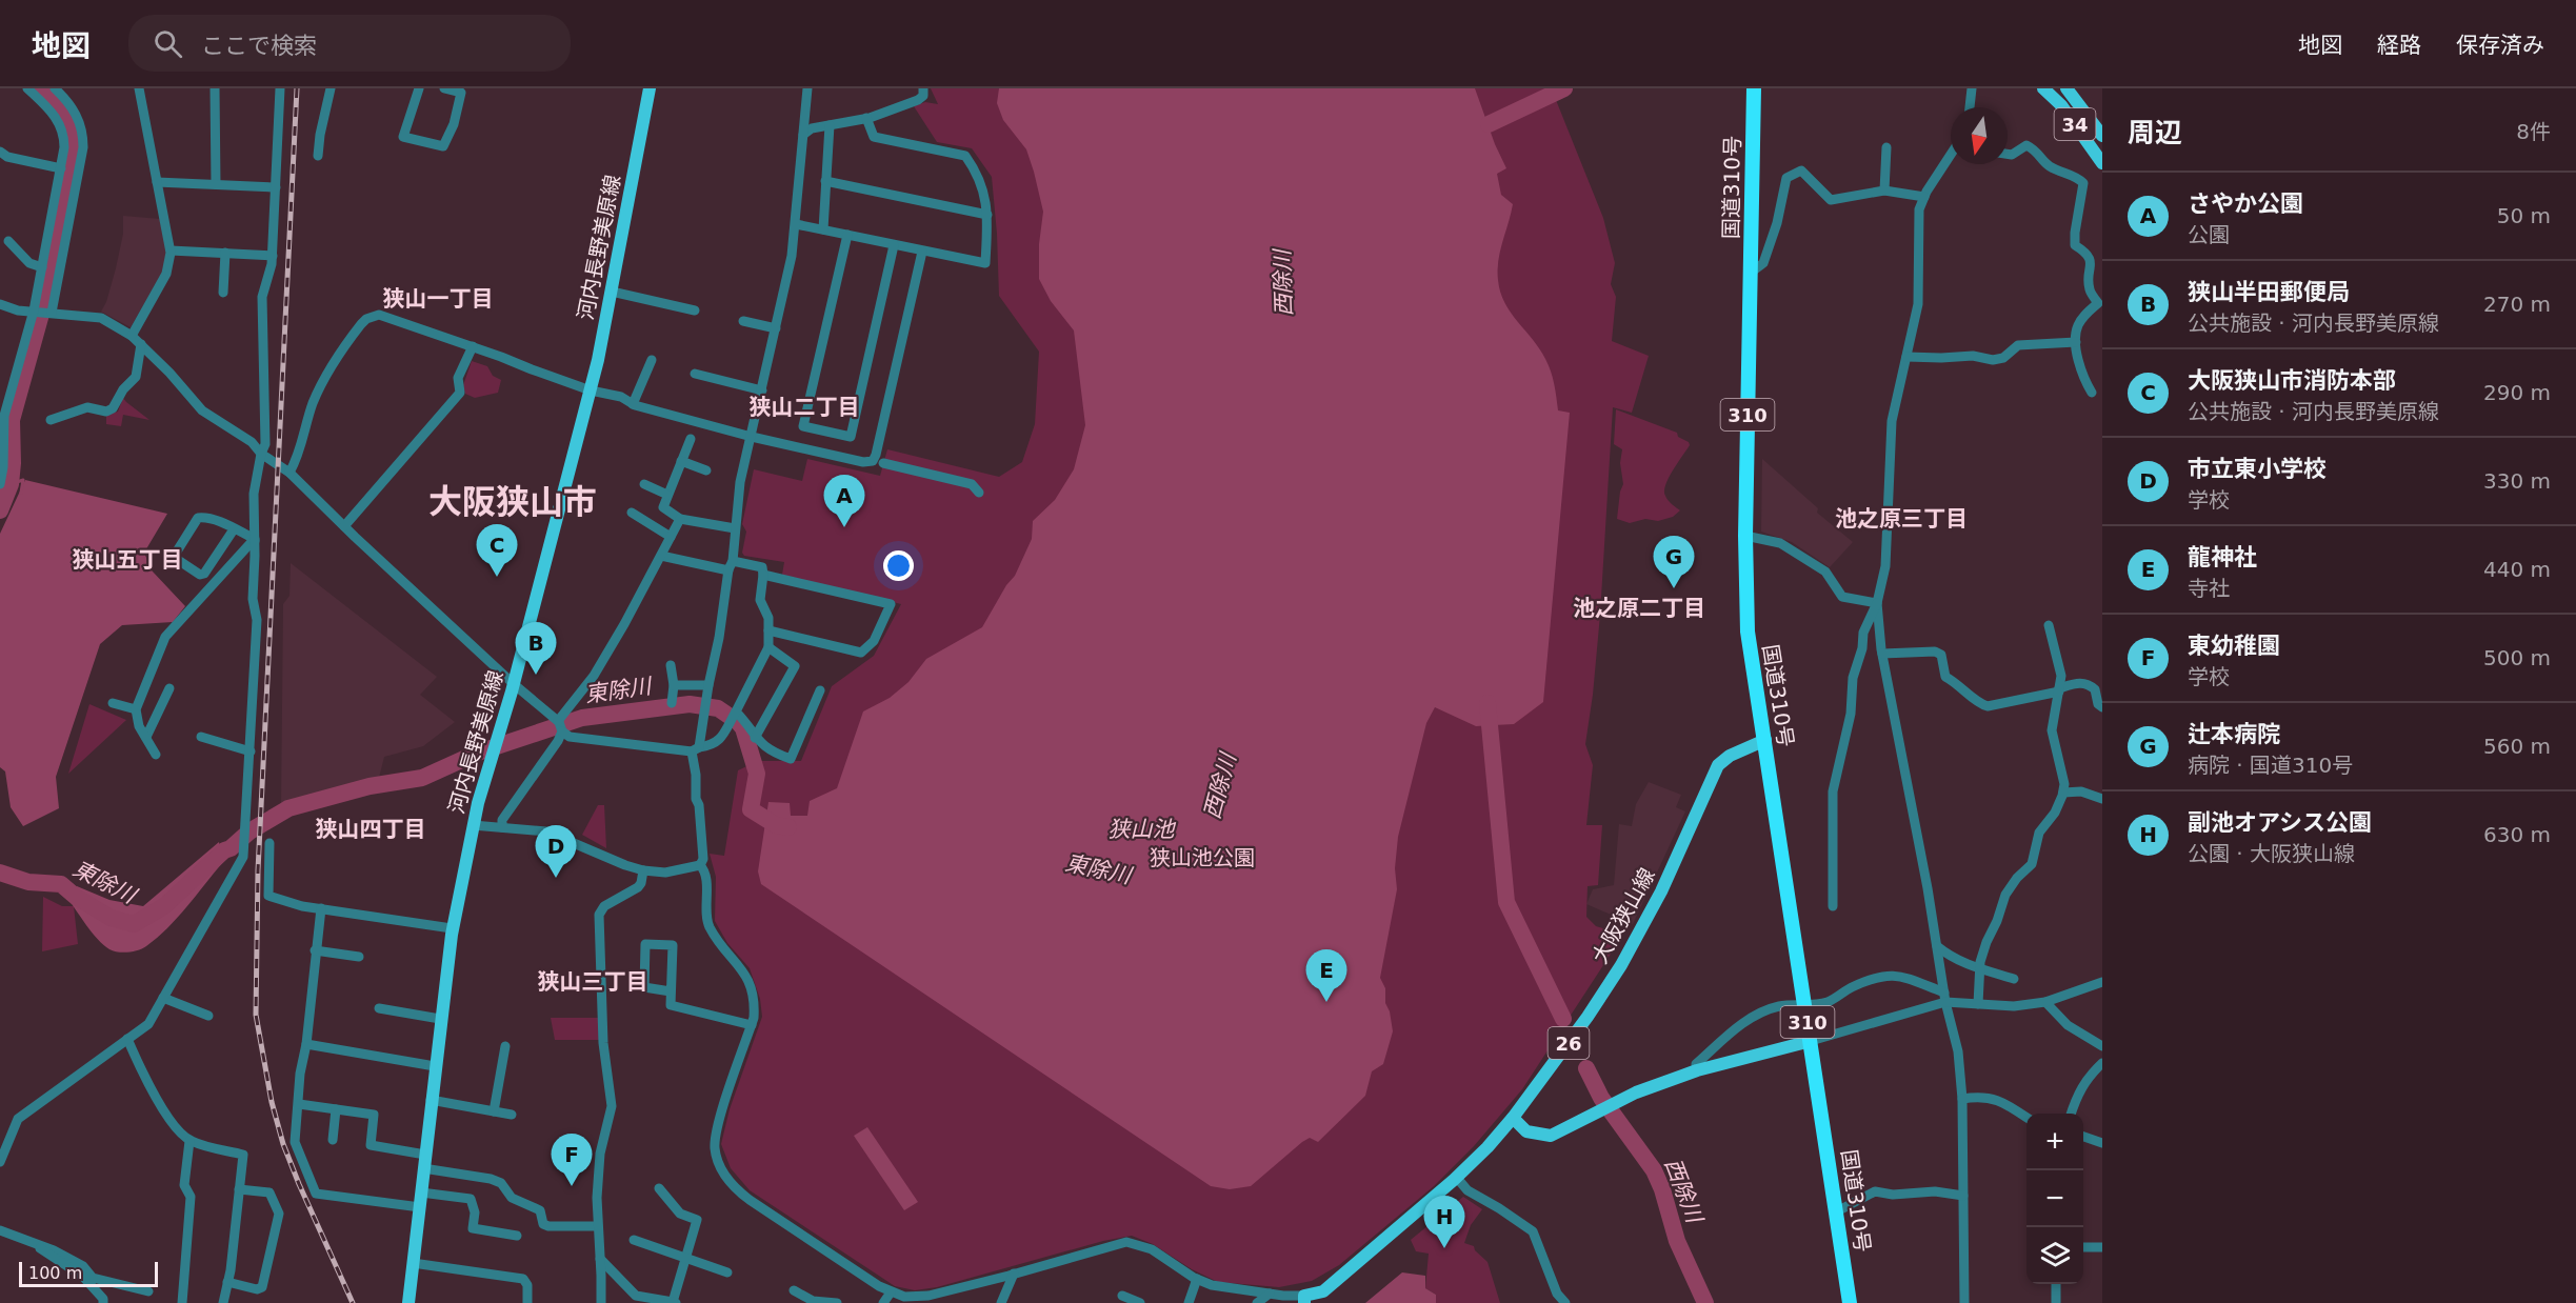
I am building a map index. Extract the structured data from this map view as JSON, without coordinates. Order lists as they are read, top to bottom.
{
  "streets": {
    "highway": ["国道310号", "310"],
    "main road": [
      "34",
      "河内長野美原線",
      "大阪狭山線",
      "26"
    ]
  },
  "crossings": [
    ["国道310号", "大阪狭山線"]
  ],
  "districts": [
    "狭山一丁目",
    "狭山二丁目",
    "大阪狭山市",
    "池之原三丁目",
    "狭山五丁目",
    "池之原二丁目",
    "狭山四丁目",
    "狭山三丁目"
  ],
  "water": ["西除川", "東除川", "狭山池"],
  "parks": ["狭山池公園"],
  "scale_bar": "100 m",
  "north": "bottom",
  "page": {
    "header": "地図",
    "search": "ここで検索",
    "nav": ["地図", "経路", "保存済み"],
    "heading": ["周辺", "8件"],
    "list": [
      {
        "mark": "A",
        "name": "さやか公園",
        "note": "公園",
        "value": "50 m"
      },
      {
        "mark": "B",
        "name": "狭山半田郵便局",
        "note": "公共施設 · 河内長野美原線",
        "value": "270 m"
      },
      {
        "mark": "C",
        "name": "大阪狭山市消防本部",
        "note": "公共施設 · 河内長野美原線",
        "value": "290 m"
      },
      {
        "mark": "D",
        "name": "市立東小学校",
        "note": "学校",
        "value": "330 m"
      },
      {
        "mark": "E",
        "name": "龍神社",
        "note": "寺社",
        "value": "440 m"
      },
      {
        "mark": "F",
        "name": "東幼稚園",
        "note": "学校",
        "value": "500 m"
      },
      {
        "mark": "G",
        "name": "辻本病院",
        "note": "病院 · 国道310号",
        "value": "560 m"
      },
      {
        "mark": "H",
        "name": "副池オアシス公園",
        "note": "公園 · 大阪狭山線",
        "value": "630 m"
      }
    ],
    "pins": [
      "A",
      "C",
      "G",
      "B",
      "D",
      "E",
      "F",
      "H"
    ],
    "map_buttons": ["+", "−"],
    "scale": "100 m"
  }
}
